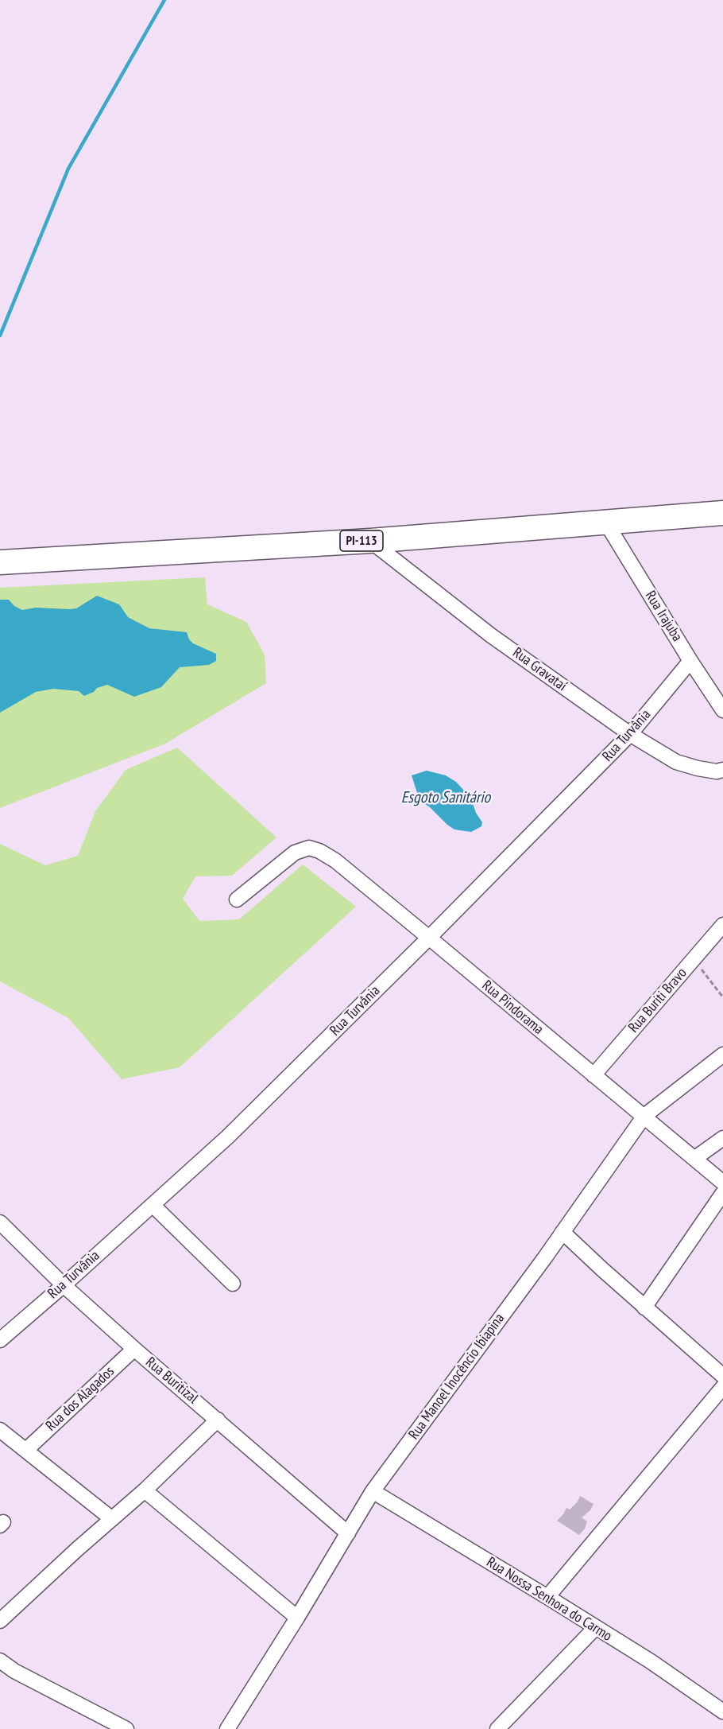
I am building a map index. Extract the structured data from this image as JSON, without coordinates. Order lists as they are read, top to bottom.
{
  "streets": {
    "main road": ["PI-113"],
    "street": [
      "Rua Irajuba",
      "Rua Gravataí",
      "Rua Turvânia",
      "Rua Buriti Bravo",
      "Rua Pindorama",
      "Rua Manoel Inocêncio Ibiapina",
      "Rua Buritizal",
      "Rua dos Alagados",
      "Rua Nossa Senhora do Carmo"
    ]
  },
  "crossings": [
    ["PI-113", "Rua Irajuba"],
    ["PI-113", "Rua Gravataí"],
    ["Rua Irajuba", "Rua Turvânia"],
    ["Rua Gravataí", "Rua Turvânia"],
    ["Rua Turvânia", "Rua Pindorama"],
    ["Rua Turvânia", "Rua Buritizal"],
    ["Rua Buriti Bravo", "Rua Pindorama"],
    ["Rua Pindorama", "Rua Manoel Inocêncio Ibiapina"],
    ["Rua Manoel Inocêncio Ibiapina", "Rua Buritizal"],
    ["Rua Manoel Inocêncio Ibiapina", "Rua Nossa Senhora do Carmo"],
    ["Rua Buritizal", "Rua dos Alagados"]
  ],
  "water": ["Esgoto Sanitário"]
}
